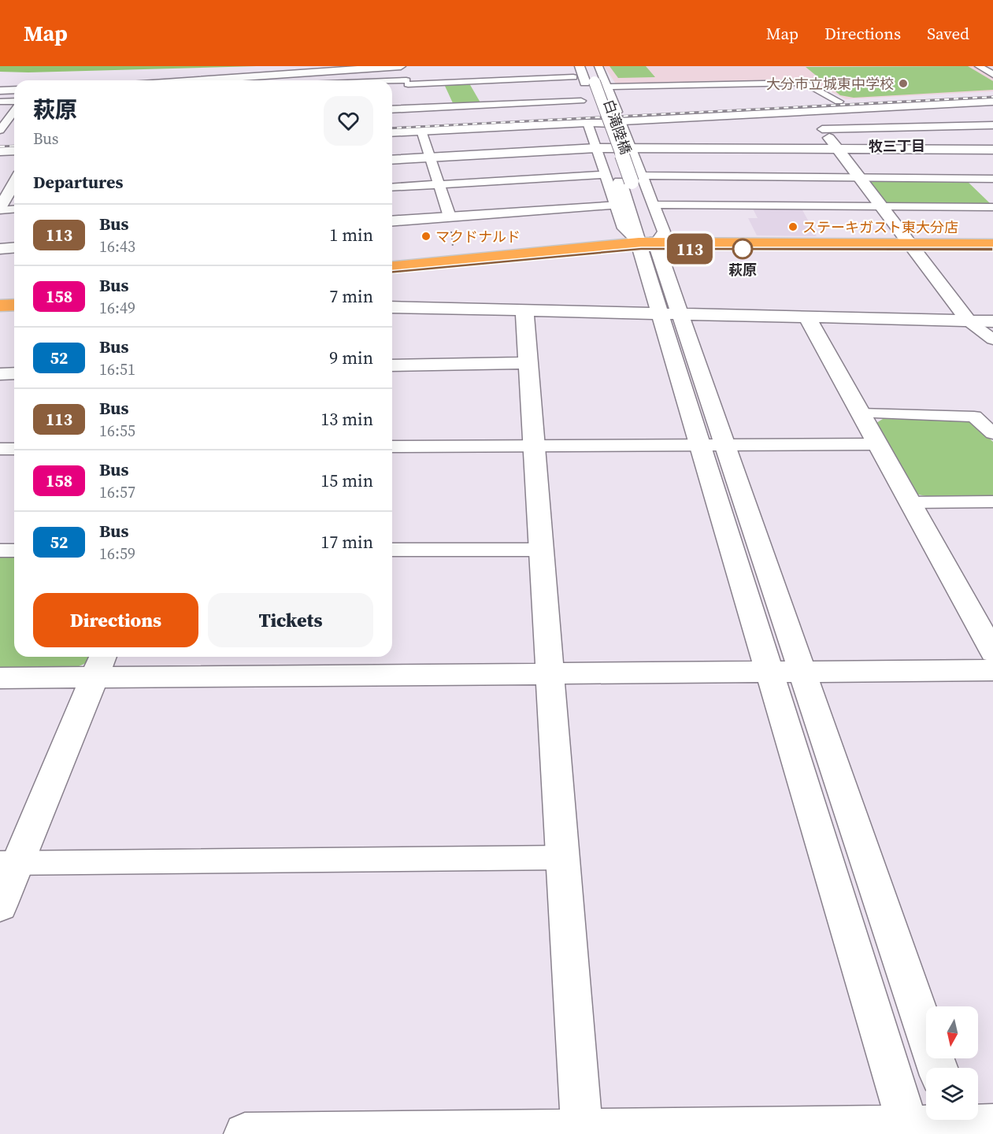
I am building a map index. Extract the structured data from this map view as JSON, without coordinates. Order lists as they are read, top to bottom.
{
  "streets": {
    "street": ["白滝陸橋"]
  },
  "districts": ["牧三丁目"],
  "places": [
    "大分市立城東中学校",
    "ステーキガスト東大分店",
    "マクドナルド",
    "萩原"
  ],
  "lines": ["bus line 113"],
  "north": "bottom",
  "page": {
    "header": "Map",
    "nav": ["Map", "Directions", "Saved"],
    "on_map": "113",
    "heading": [
      ["萩原", "Bus"],
      "Departures"
    ],
    "list": [
      {
        "mark": "113",
        "name": "Bus",
        "note": "16:43",
        "value": "1 min"
      },
      {
        "mark": "158",
        "name": "Bus",
        "note": "16:49",
        "value": "7 min"
      },
      {
        "mark": "52",
        "name": "Bus",
        "note": "16:51",
        "value": "9 min"
      },
      {
        "mark": "113",
        "name": "Bus",
        "note": "16:55",
        "value": "13 min"
      },
      {
        "mark": "158",
        "name": "Bus",
        "note": "16:57",
        "value": "15 min"
      },
      {
        "mark": "52",
        "name": "Bus",
        "note": "16:59",
        "value": "17 min"
      }
    ],
    "buttons": ["Directions", "Tickets"]
  }
}
